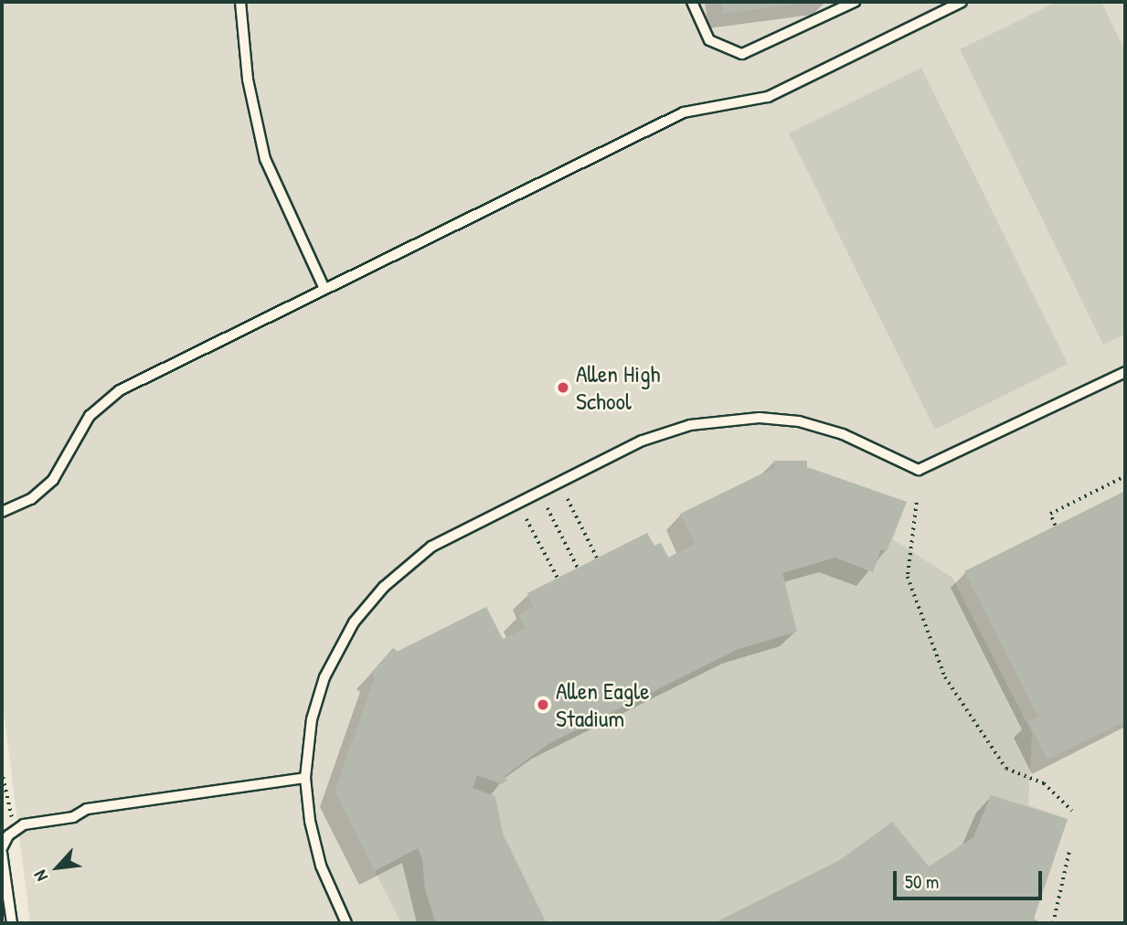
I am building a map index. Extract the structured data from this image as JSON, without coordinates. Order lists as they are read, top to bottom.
{
  "places": ["Allen High School", "Allen Eagle Stadium"],
  "scale_bar": "50 m",
  "north": "bottom left"
}
